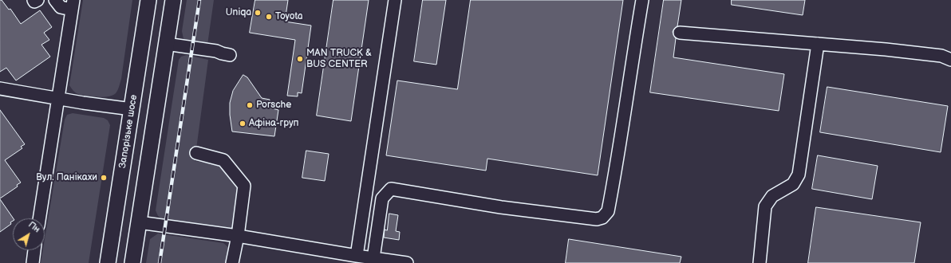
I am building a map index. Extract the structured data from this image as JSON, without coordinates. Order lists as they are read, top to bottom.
{
  "streets": {
    "main road": ["Запорізьке шосе"]
  },
  "places": [
    "Uniqa",
    "Toyota",
    "MAN TRUCK & BUS CENTER",
    "Porsche",
    "Афіна-груп",
    "Вул. Панікахи"
  ],
  "north": "top right"
}
